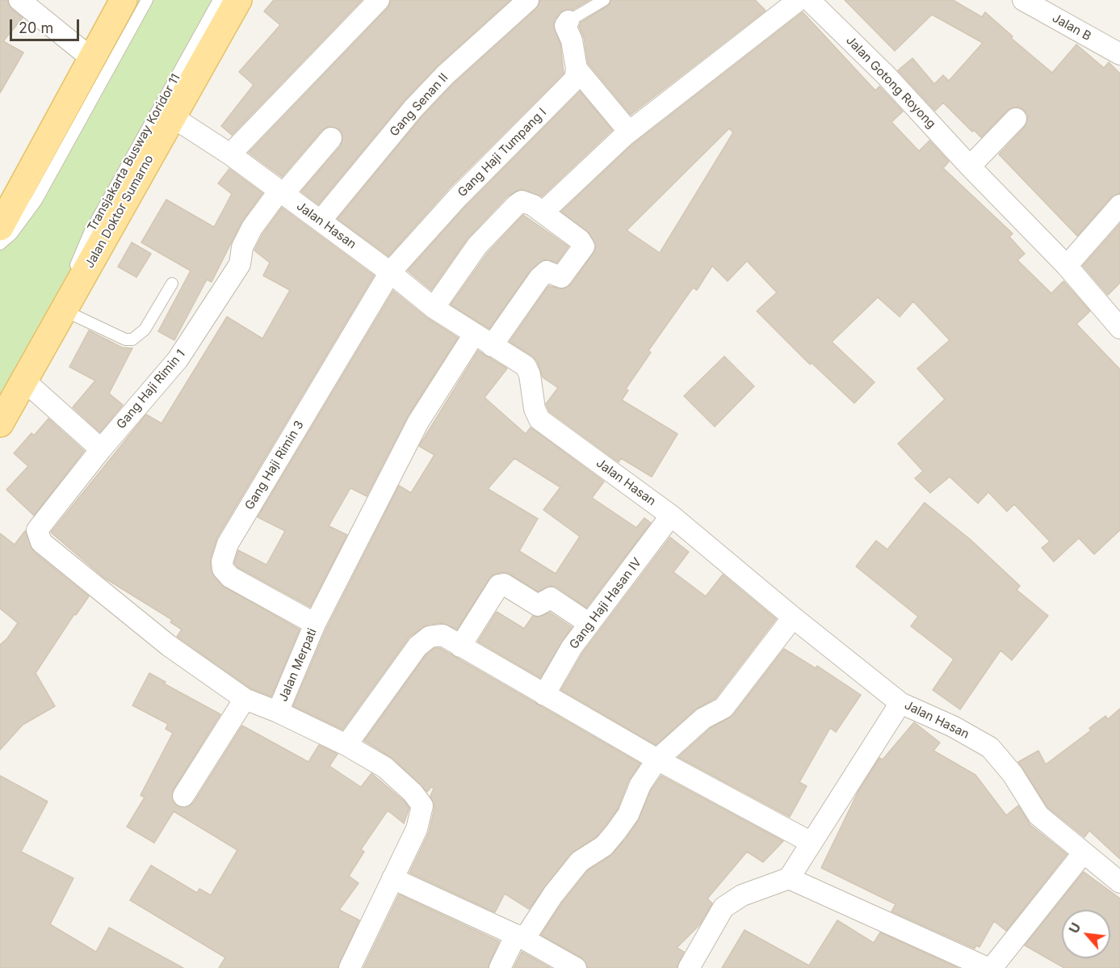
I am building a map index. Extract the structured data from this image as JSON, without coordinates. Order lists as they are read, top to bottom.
{
  "streets": {
    "main road": ["Jalan Doktor Sumarno"],
    "street": [
      "Jalan B",
      "Jalan Gotong Royong",
      "Gang Senan II",
      "Gang Haji Tumpang I",
      "Jalan Hasan",
      "Gang Haji Rimin 1",
      "Gang Haji Rimin 3",
      "Gang Haji Hasan IV",
      "Jalan Merpati"
    ],
    "lane": ["Transjakarta Busway Koridor 11"]
  },
  "crossings": [
    ["Gang Senan II", "Jalan Hasan"],
    ["Transjakarta Busway Koridor 11", "Jalan Doktor Sumarno"],
    ["Gang Haji Tumpang I", "Jalan Hasan"],
    ["Gang Haji Tumpang I", "Gang Haji Rimin 3"],
    ["Jalan Doktor Sumarno", "Jalan Hasan"],
    ["Jalan Hasan", "Gang Haji Rimin 1"],
    ["Jalan Hasan", "Gang Haji Rimin 3"],
    ["Jalan Hasan", "Gang Haji Hasan IV"],
    ["Jalan Hasan", "Jalan Merpati"],
    ["Gang Haji Rimin 3", "Jalan Merpati"]
  ],
  "scale_bar": "20 m",
  "north": "top left"
}
